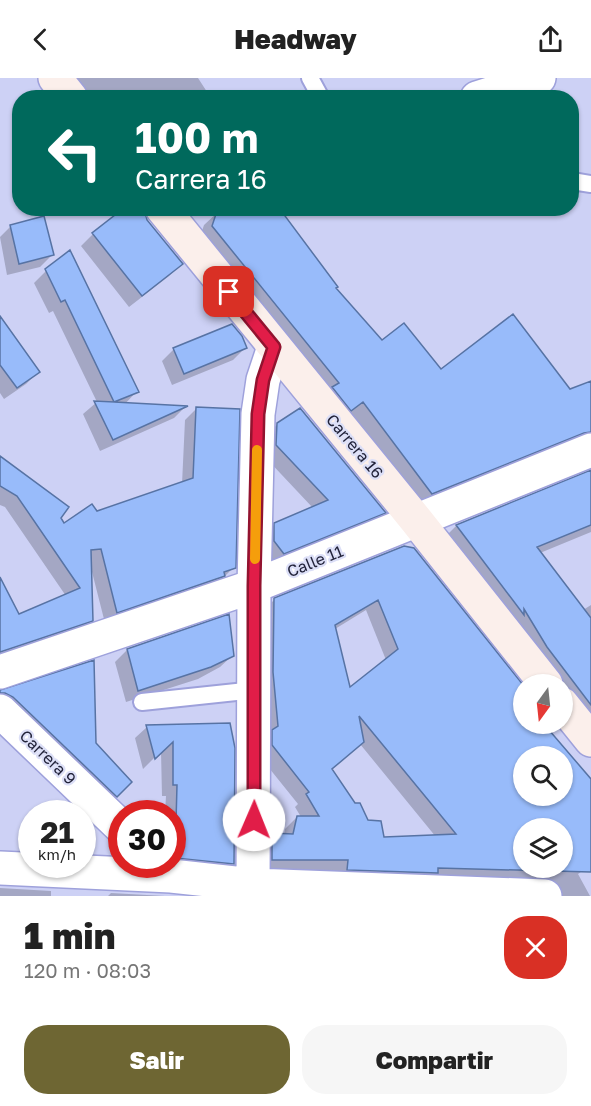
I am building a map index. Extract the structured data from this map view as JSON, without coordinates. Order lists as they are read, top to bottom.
{
  "streets": {
    "main road": ["Carrera 16"],
    "street": ["Calle 11", "Carrera 9"]
  },
  "crossings": [
    ["Carrera 16", "Calle 11"]
  ],
  "north": "bottom",
  "page": {
    "header": "Headway",
    "turn": ["100 m", "Carrera 16"],
    "speed": "21 km/h",
    "limit": "30",
    "heading": ["1 min", "120 m · 08:03"],
    "buttons": ["Salir", "Compartir"]
  }
}
